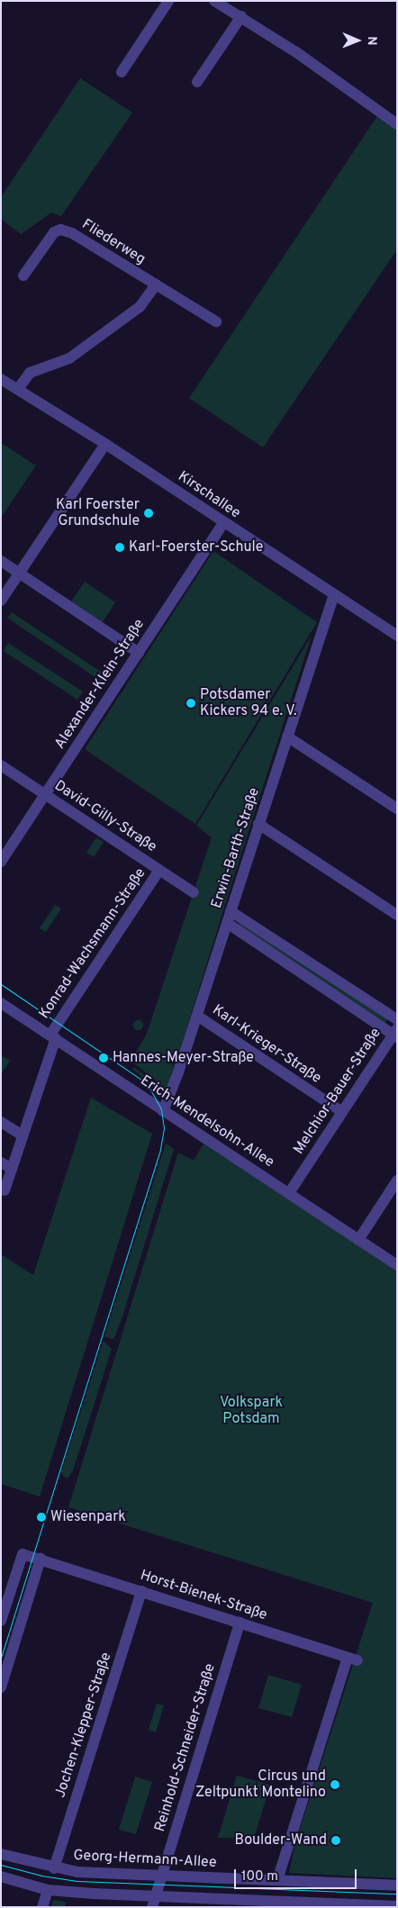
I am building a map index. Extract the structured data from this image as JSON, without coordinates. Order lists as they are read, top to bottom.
{
  "streets": {
    "street": [
      "Fliederweg",
      "Kirschallee",
      "Alexander-Klein-Straße",
      "David-Gilly-Straße",
      "Erwin-Barth-Straße",
      "Konrad-Wachsmann-Straße",
      "Karl-Krieger-Straße",
      "Melchior-Bauer-Straße",
      "Erich-Mendelsohn-Allee",
      "Horst-Bienek-Straße",
      "Jochen-Klepper-Straße",
      "Reinhold-Schneider-Straße",
      "Georg-Hermann-Allee"
    ]
  },
  "crossings": [
    ["Kirschallee", "Alexander-Klein-Straße"],
    ["Kirschallee", "Erwin-Barth-Straße"],
    ["Alexander-Klein-Straße", "David-Gilly-Straße"],
    ["David-Gilly-Straße", "Konrad-Wachsmann-Straße"],
    ["Erwin-Barth-Straße", "Karl-Krieger-Straße"],
    ["Erwin-Barth-Straße", "Erich-Mendelsohn-Allee"],
    ["Konrad-Wachsmann-Straße", "Erich-Mendelsohn-Allee"],
    ["Karl-Krieger-Straße", "Melchior-Bauer-Straße"],
    ["Melchior-Bauer-Straße", "Erich-Mendelsohn-Allee"],
    ["Horst-Bienek-Straße", "Jochen-Klepper-Straße"],
    ["Horst-Bienek-Straße", "Reinhold-Schneider-Straße"],
    ["Horst-Bienek-Straße", "Georg-Hermann-Allee"],
    ["Jochen-Klepper-Straße", "Georg-Hermann-Allee"],
    ["Reinhold-Schneider-Straße", "Georg-Hermann-Allee"]
  ],
  "parks": ["Volkspark Potsdam"],
  "places": [
    "Karl Foerster Grundschule",
    "Karl-Foerster-Schule",
    "Potsdamer Kickers 94 e. V.",
    "Hannes-Meyer-Straße",
    "Wiesenpark",
    "Circus und Zeltpunkt Montelino",
    "Boulder-Wand"
  ],
  "scale_bar": "100 m",
  "north": "right"
}
